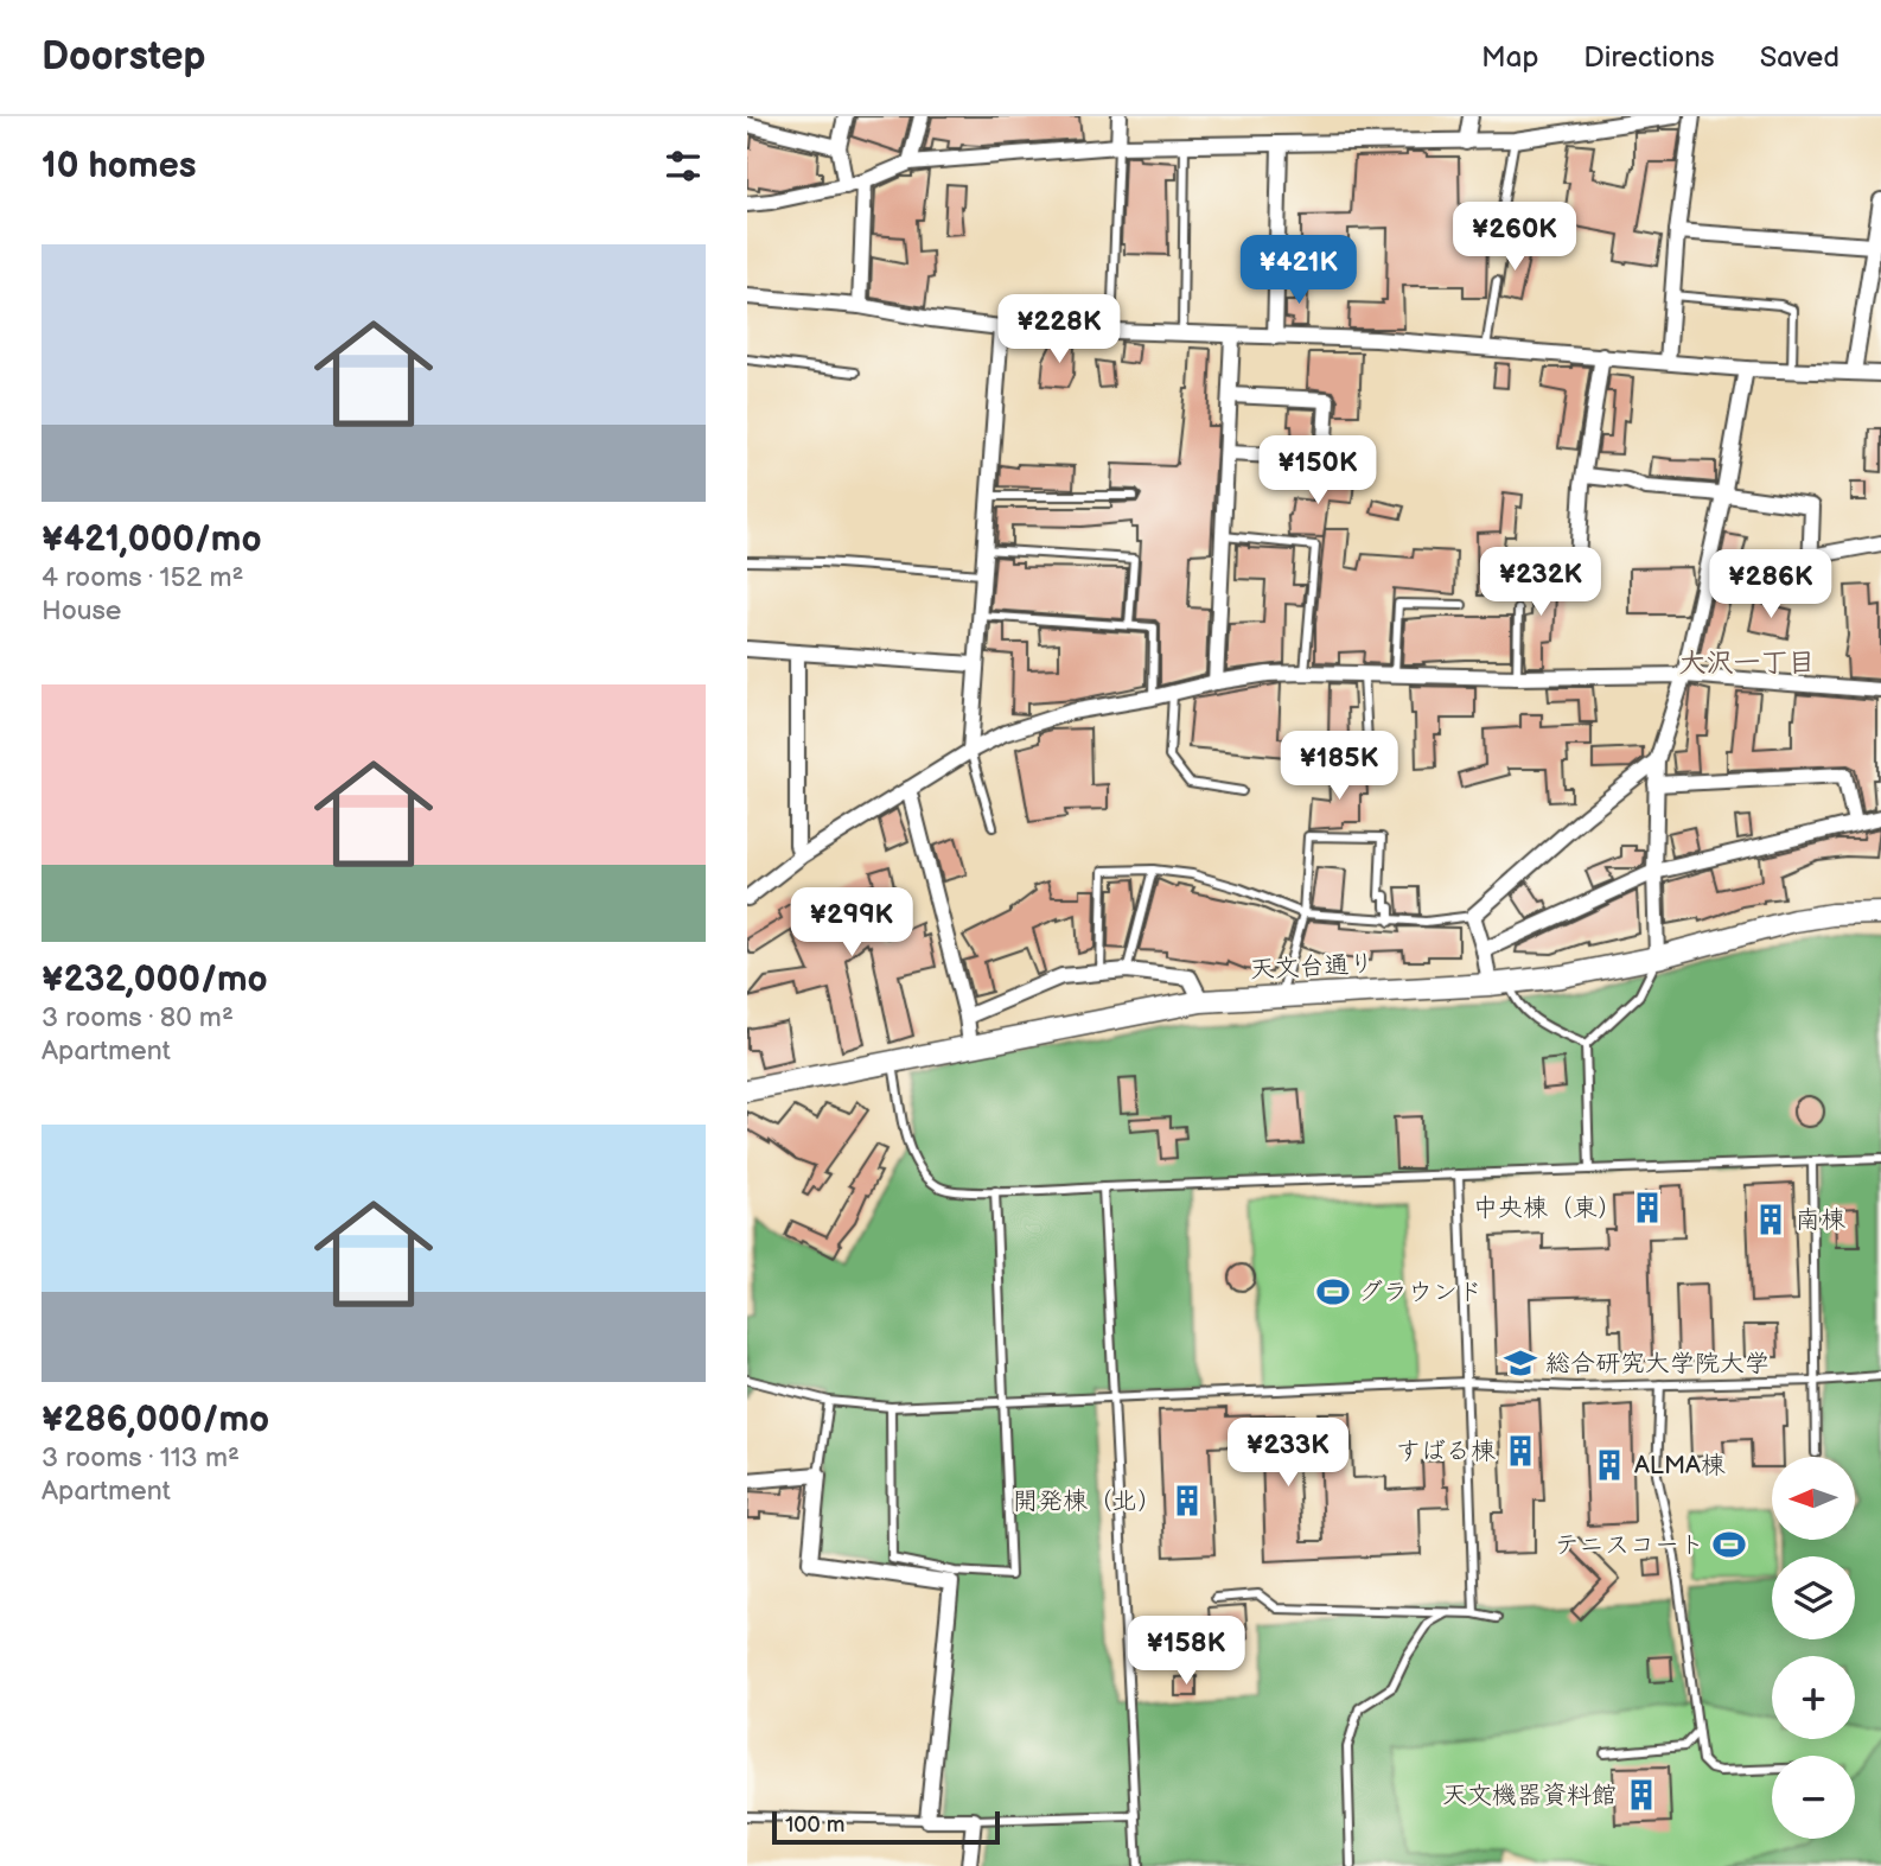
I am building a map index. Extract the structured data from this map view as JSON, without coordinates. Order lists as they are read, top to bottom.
{
  "streets": {
    "main road": ["天文台通り"]
  },
  "districts": ["大沢一丁目"],
  "places": {
    "building": [
      "中央棟（東）",
      "南棟",
      "すばる棟",
      "ALMA棟",
      "開発棟（北）",
      "天文機器資料館"
    ],
    "sports": ["グラウンド", "テニスコート"],
    "school or university": ["総合研究大学院大学"]
  },
  "scale_bar": "100 m",
  "north": "left",
  "page": {
    "header": "Doorstep",
    "nav": ["Map", "Directions", "Saved"],
    "heading": "10 homes",
    "price": [
      "¥260K",
      "¥421K",
      "¥228K",
      "¥150K",
      "¥232K",
      "¥286K",
      "¥185K",
      "¥299K",
      "¥233K",
      "¥158K"
    ],
    "list": [
      {
        "name": "¥421,000/mo",
        "note": "4 rooms · 152 m² · House"
      },
      {
        "name": "¥232,000/mo",
        "note": "3 rooms · 80 m² · Apartment"
      },
      {
        "name": "¥286,000/mo",
        "note": "3 rooms · 113 m² · Apartment"
      }
    ],
    "map_buttons": ["+", "−"],
    "scale": "100 m"
  }
}
